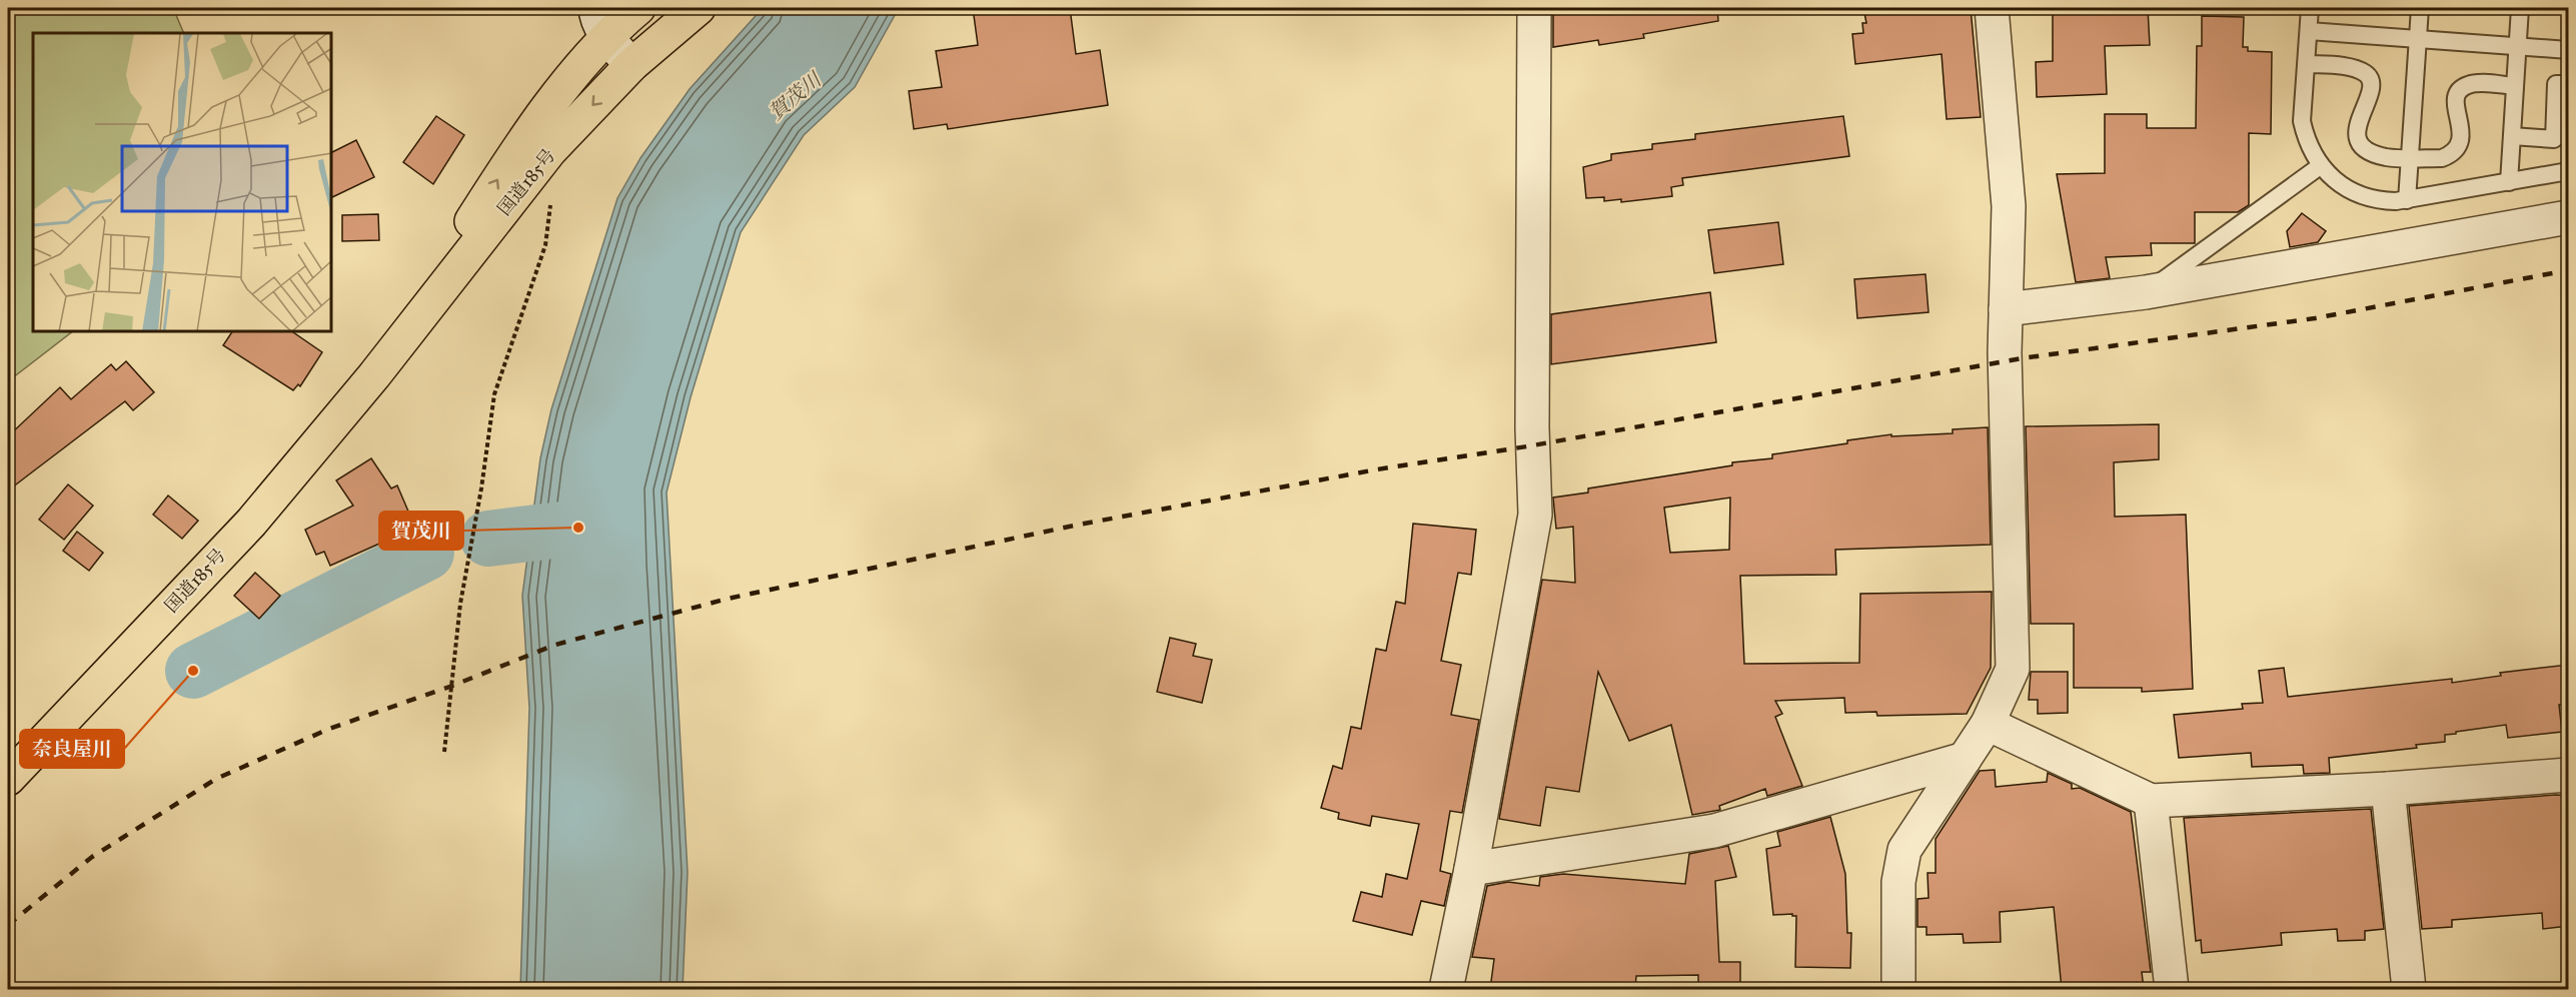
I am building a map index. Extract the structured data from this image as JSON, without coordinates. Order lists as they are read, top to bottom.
{
  "streets": {
    "highway": ["国道185号"]
  },
  "water": ["賀茂川"],
  "places": ["賀茂川", "奈良屋川"]
}
